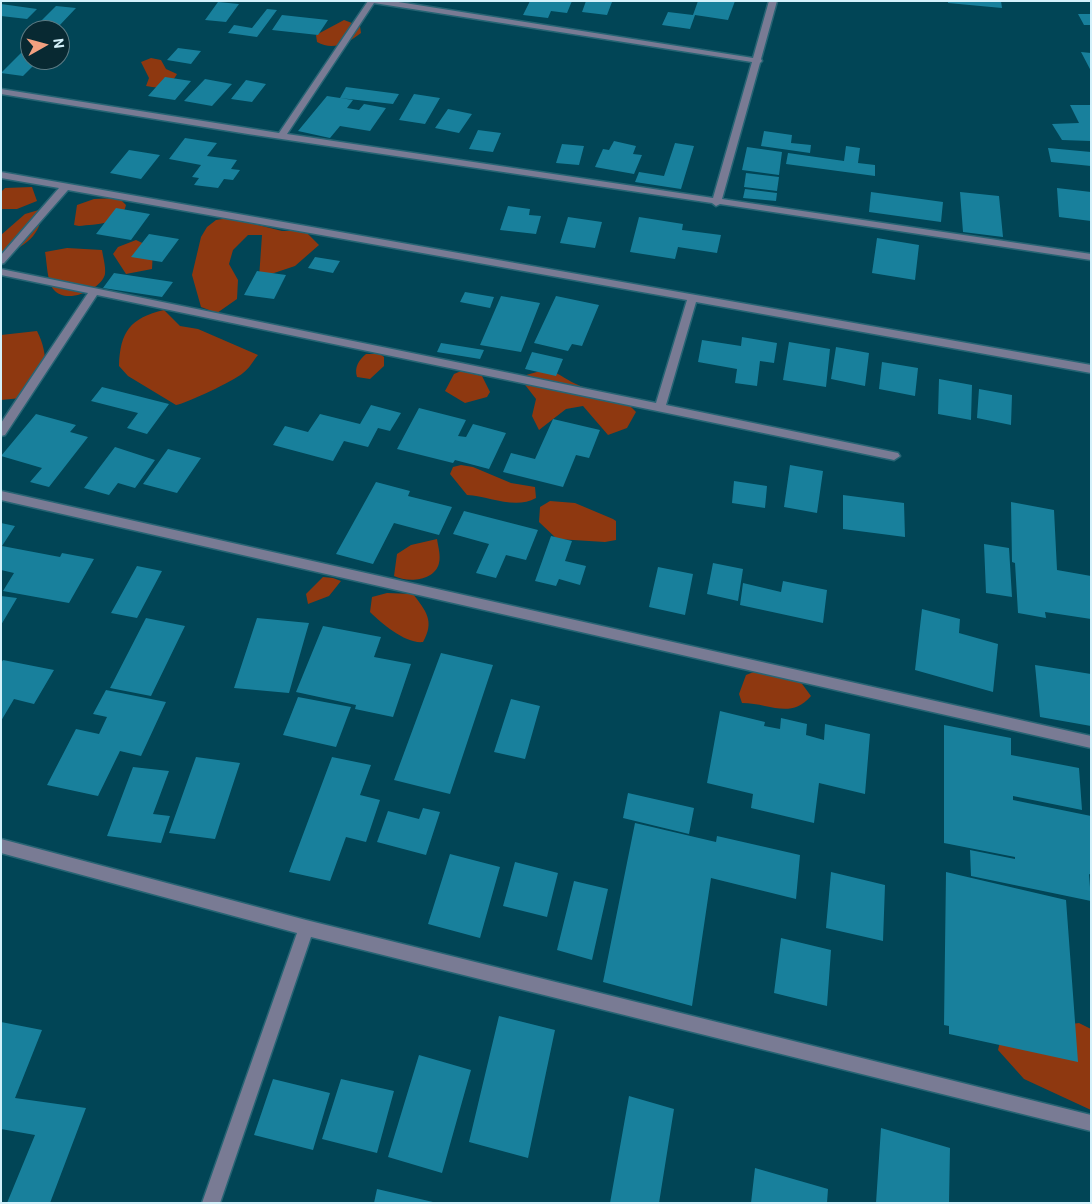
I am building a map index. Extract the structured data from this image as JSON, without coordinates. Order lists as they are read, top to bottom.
{
  "north": "right"
}
